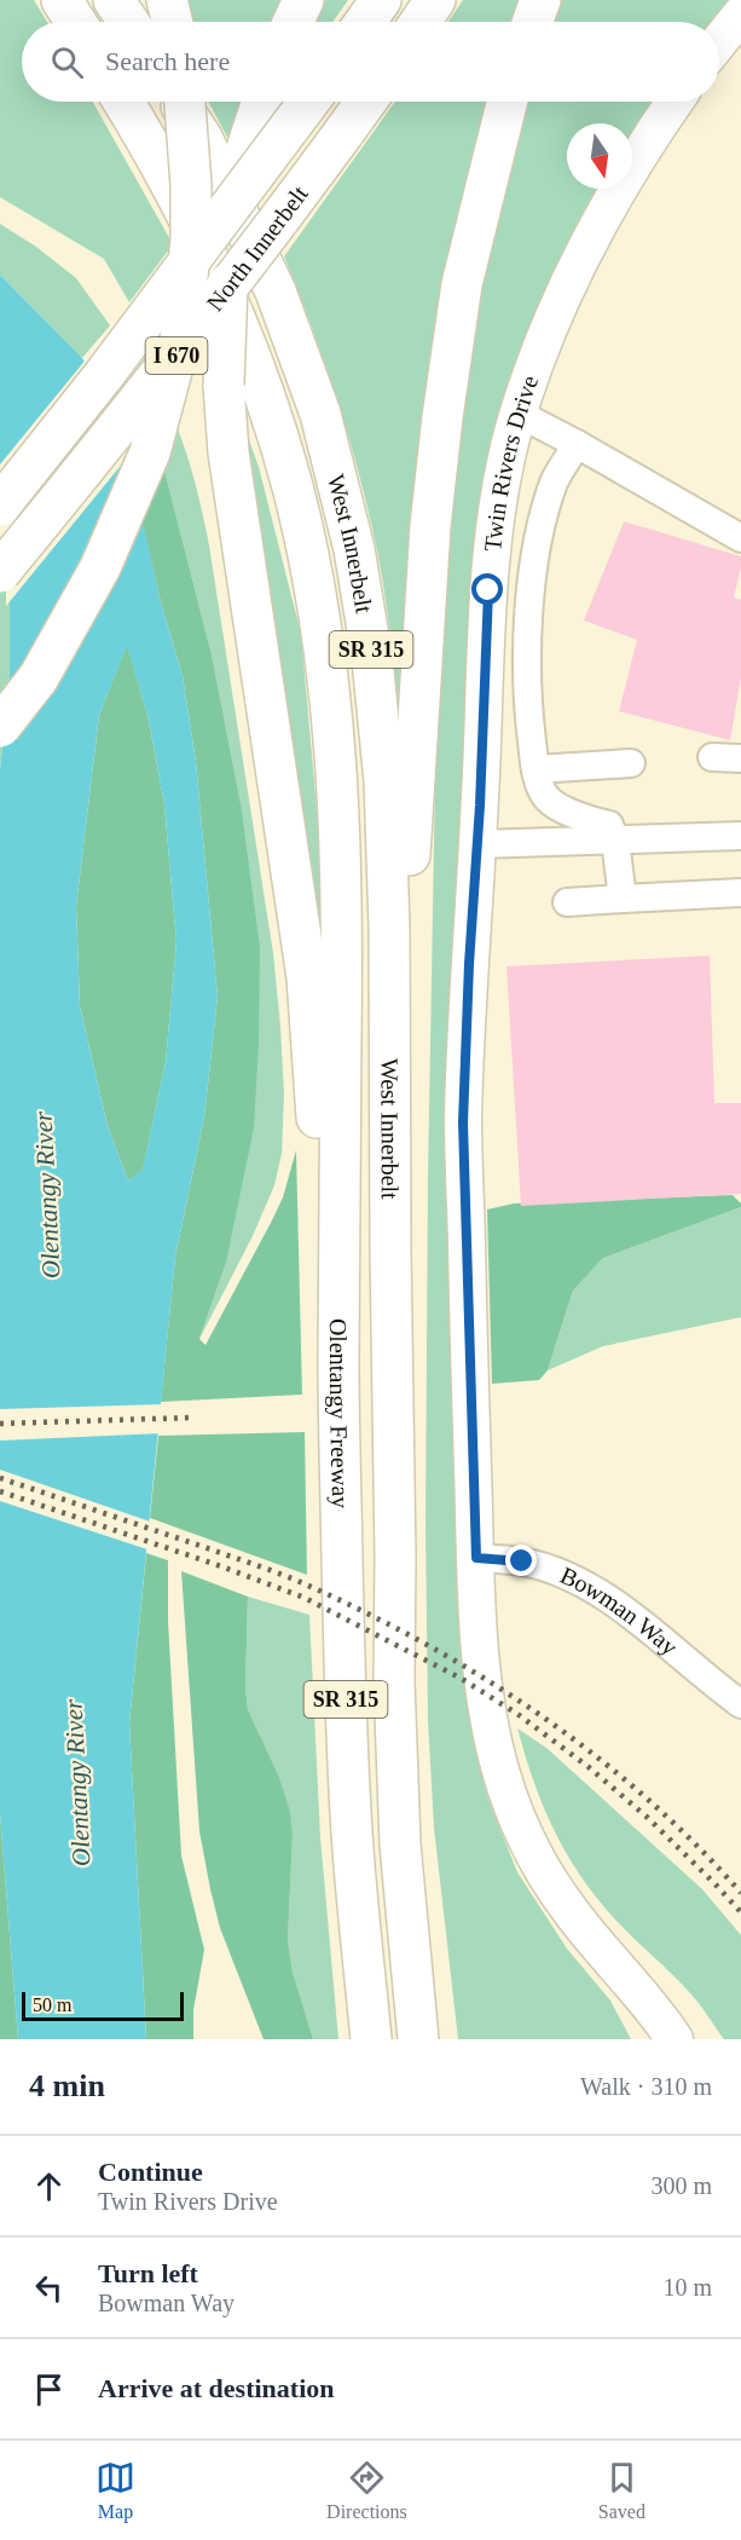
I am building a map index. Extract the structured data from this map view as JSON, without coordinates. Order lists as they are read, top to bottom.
{
  "streets": {
    "highway": [
      "North Innerbelt",
      "I 670",
      "West Innerbelt",
      "SR 315",
      "Olentangy Freeway"
    ],
    "main road": ["Twin Rivers Drive"],
    "street": ["Bowman Way"]
  },
  "crossings": [
    ["Twin Rivers Drive", "Bowman Way"],
    ["West Innerbelt", "SR 315"],
    ["West Innerbelt", "Olentangy Freeway"]
  ],
  "water": ["Olentangy River"],
  "scale_bar": "50 m",
  "north": "bottom",
  "page": {
    "search": "Search here",
    "scale": "50 m",
    "heading": ["4 min", "Walk · 310 m"],
    "list": [
      ["Continue", "Twin Rivers Drive", "300 m"],
      ["Turn left", "Bowman Way", "10 m"],
      "Arrive at destination"
    ],
    "nav": ["Map", "Directions", "Saved"]
  }
}
